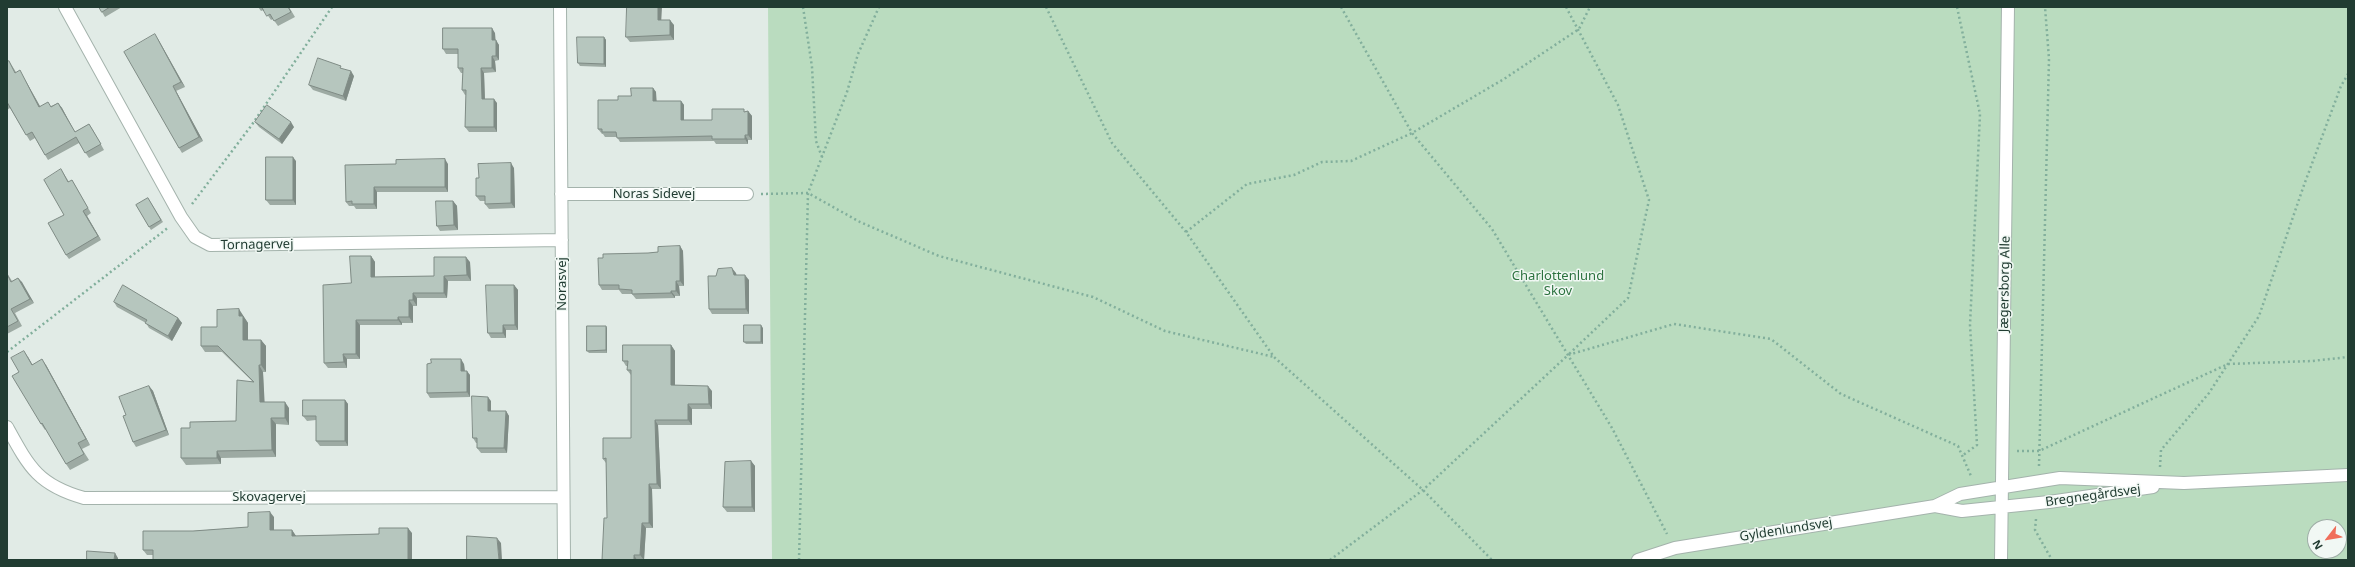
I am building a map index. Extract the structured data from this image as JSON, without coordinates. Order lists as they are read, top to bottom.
{
  "streets": {
    "street": [
      "Noras Sidevej",
      "Tornagervej",
      "Norasvej",
      "Jægersborg Alle",
      "Bregnegårdsvej",
      "Skovagervej",
      "Gyldenlundsvej"
    ]
  },
  "crossings": [
    ["Noras Sidevej", "Norasvej"],
    ["Tornagervej", "Norasvej"],
    ["Norasvej", "Skovagervej"],
    ["Jægersborg Alle", "Bregnegårdsvej"],
    ["Jægersborg Alle", "Gyldenlundsvej"],
    ["Bregnegårdsvej", "Gyldenlundsvej"]
  ],
  "parks": ["Charlottenlund Skov"],
  "north": "bottom left"
}
